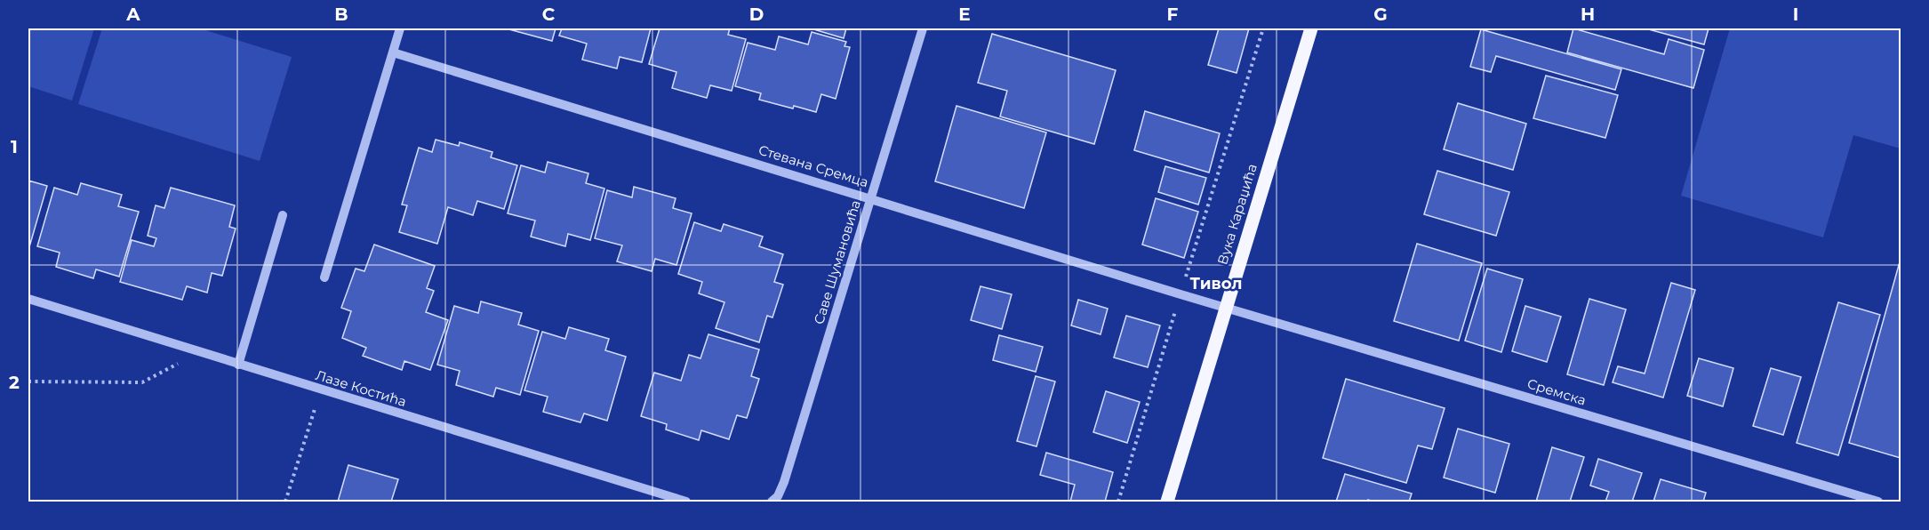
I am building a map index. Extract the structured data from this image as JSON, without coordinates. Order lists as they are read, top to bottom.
{
  "streets": {
    "main road": ["Вука Караџића"],
    "street": [
      "Стевана Сремца",
      "Саве Шумановића",
      "Лазе Костића",
      "Сремска"
    ]
  },
  "crossings": [
    ["Стевана Сремца", "Вука Караџића"],
    ["Стевана Сремца", "Саве Шумановића"],
    ["Стевана Сремца", "Сремска"],
    ["Вука Караџића", "Сремска"]
  ],
  "districts": ["Тивол"],
  "grid": {
    "columns": [
      "A",
      "B",
      "C",
      "D",
      "E",
      "F",
      "G",
      "H",
      "I"
    ],
    "rows": ["1", "2"]
  }
}
